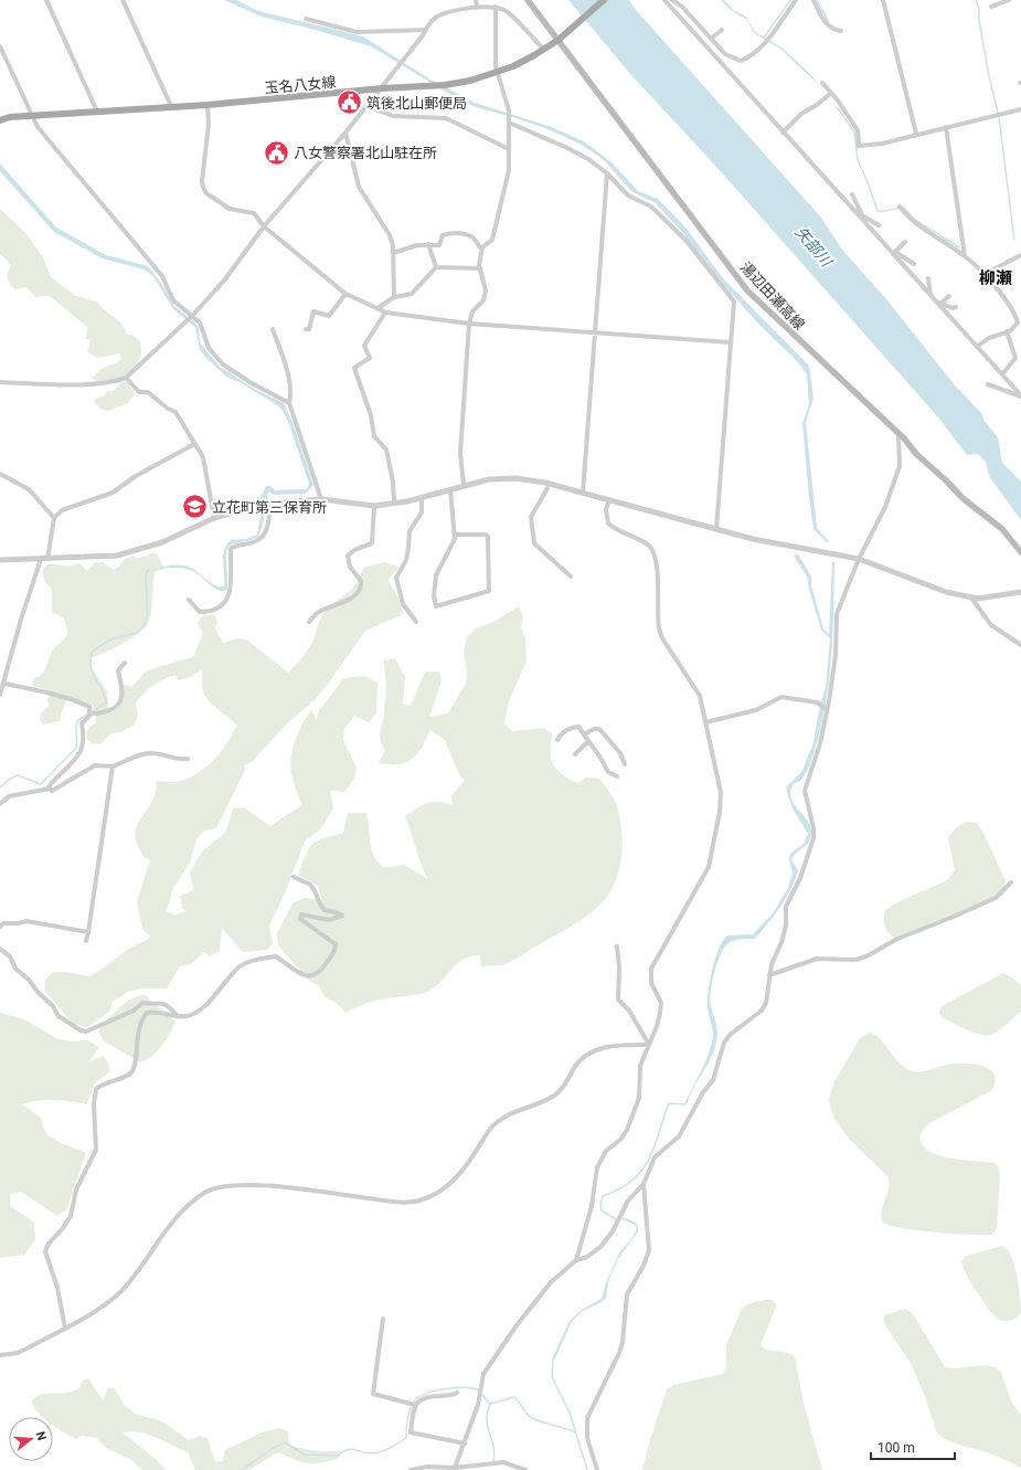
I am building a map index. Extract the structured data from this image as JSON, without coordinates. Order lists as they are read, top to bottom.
{
  "streets": {
    "main road": ["玉名八女線", "湯辺田瀬高線"]
  },
  "crossings": [
    ["玉名八女線", "湯辺田瀬高線"]
  ],
  "districts": ["柳瀬"],
  "water": ["矢部川"],
  "places": {
    "public building": ["筑後北山郵便局", "八女警察署北山駐在所"],
    "school or university": ["立花町第三保育所"]
  },
  "scale_bar": "100 m",
  "north": "right"
}
